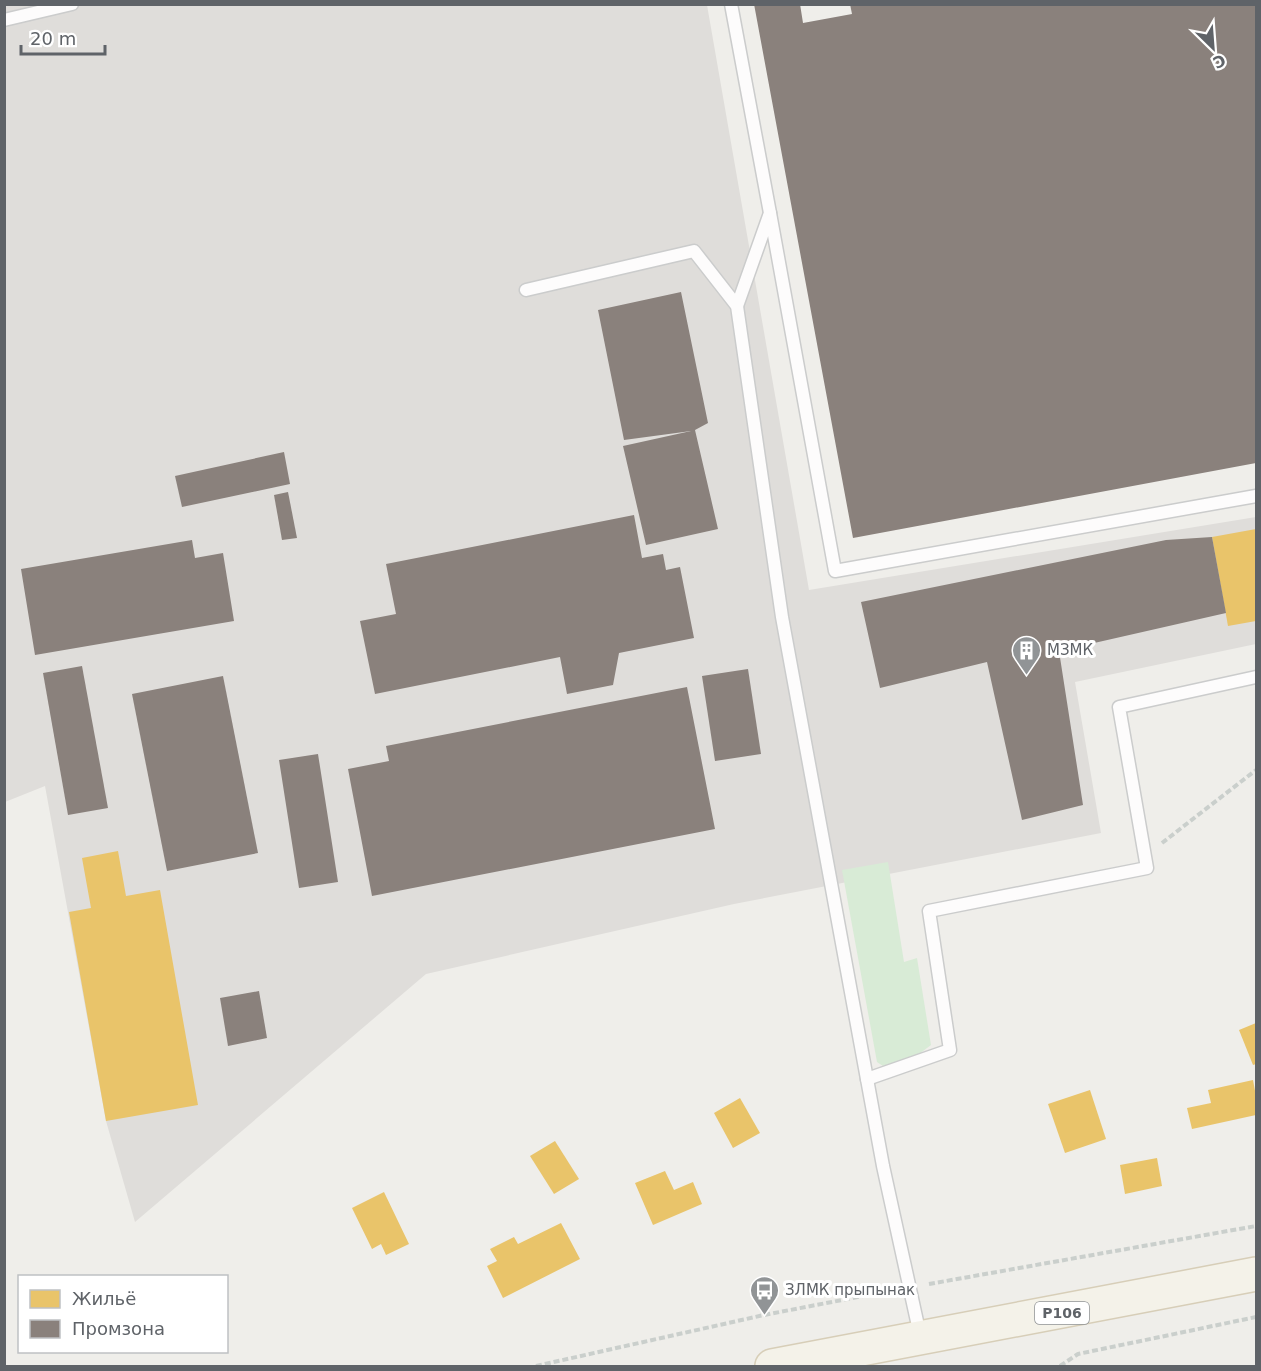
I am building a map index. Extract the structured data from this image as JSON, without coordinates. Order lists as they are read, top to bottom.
{
  "streets": {
    "main road": ["Р106"]
  },
  "places": {
    "building": ["МЗМК"],
    "bus stop": ["ЗЛМК прыпынак"]
  },
  "legend": ["Жильё", "Промзона"],
  "scale_bar": "20 m",
  "north": "bottom right"
}
